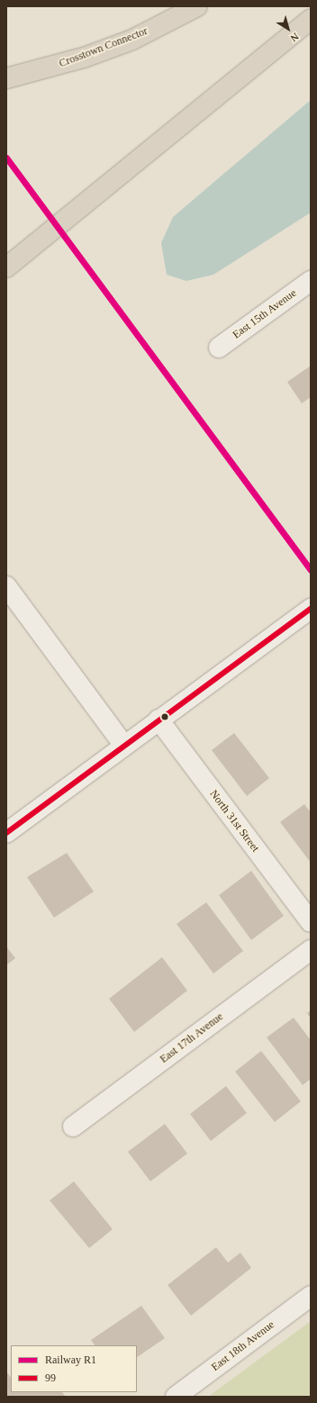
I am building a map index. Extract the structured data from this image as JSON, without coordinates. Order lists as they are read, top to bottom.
{
  "streets": {
    "highway": ["Crosstown Connector"],
    "street": [
      "East 15th Avenue",
      "North 31st Street",
      "East 17th Avenue",
      "East 18th Avenue"
    ]
  },
  "lines": ["rail line R1", "transit line 99"],
  "legend": ["Railway R1", "99"],
  "north": "bottom right"
}
